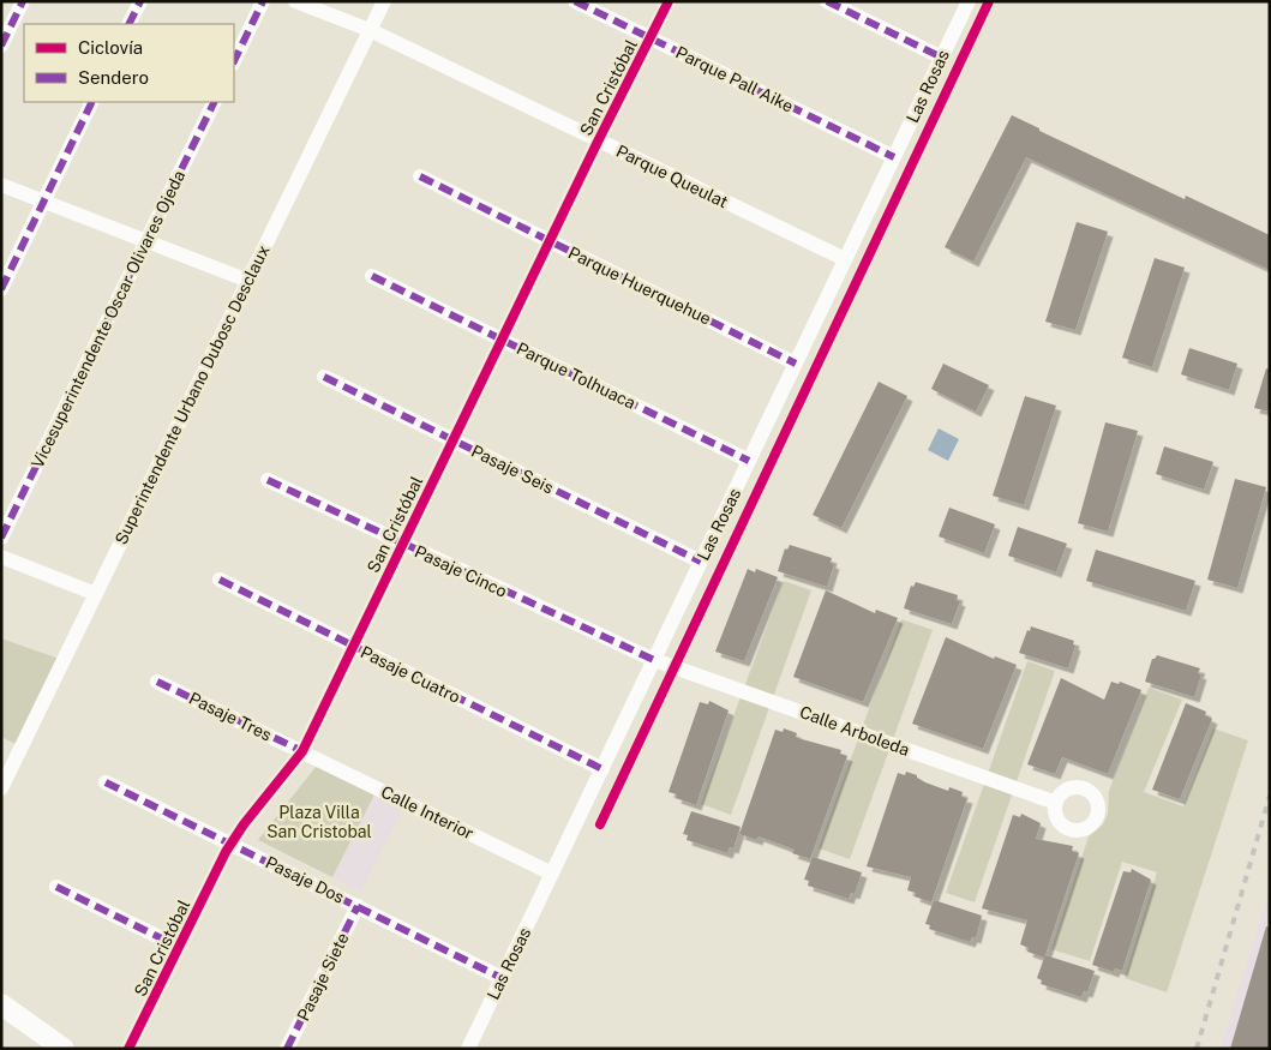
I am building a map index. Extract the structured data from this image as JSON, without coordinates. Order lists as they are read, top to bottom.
{
  "streets": {
    "street": [
      "Parque Pall Aike",
      "Las Rosas",
      "San Cristóbal",
      "Parque Queulat",
      "Parque Huerquehue",
      "Vicesuperintendente Oscar Olivares Ojeda",
      "Parque Tolhuaca",
      "Superintendente Urbano Dubosc Desclaux",
      "Pasaje Seis",
      "Pasaje Cinco",
      "Pasaje Cuatro",
      "Pasaje Tres",
      "Calle Arboleda",
      "Calle Interior",
      "Pasaje Dos",
      "Pasaje Siete"
    ]
  },
  "crossings": [
    ["Parque Pall Aike", "Las Rosas"],
    ["Parque Pall Aike", "San Cristóbal"],
    ["Las Rosas", "Parque Queulat"],
    ["Las Rosas", "Parque Huerquehue"],
    ["Las Rosas", "Parque Tolhuaca"],
    ["Las Rosas", "Pasaje Seis"],
    ["Las Rosas", "Pasaje Cinco"],
    ["Las Rosas", "Pasaje Cuatro"],
    ["Las Rosas", "Calle Arboleda"],
    ["Las Rosas", "Calle Interior"],
    ["Las Rosas", "Pasaje Dos"],
    ["San Cristóbal", "Parque Queulat"],
    ["San Cristóbal", "Parque Huerquehue"],
    ["San Cristóbal", "Parque Tolhuaca"],
    ["San Cristóbal", "Pasaje Seis"],
    ["San Cristóbal", "Pasaje Cinco"],
    ["San Cristóbal", "Pasaje Cuatro"],
    ["San Cristóbal", "Pasaje Tres"],
    ["San Cristóbal", "Calle Interior"],
    ["San Cristóbal", "Pasaje Dos"],
    ["Parque Queulat", "Superintendente Urbano Dubosc Desclaux"],
    ["Pasaje Cinco", "Calle Arboleda"],
    ["Pasaje Tres", "Calle Interior"],
    ["Pasaje Dos", "Pasaje Siete"]
  ],
  "parks": ["Plaza Villa San Cristobal"],
  "legend": ["Ciclovía", "Sendero"]
}
